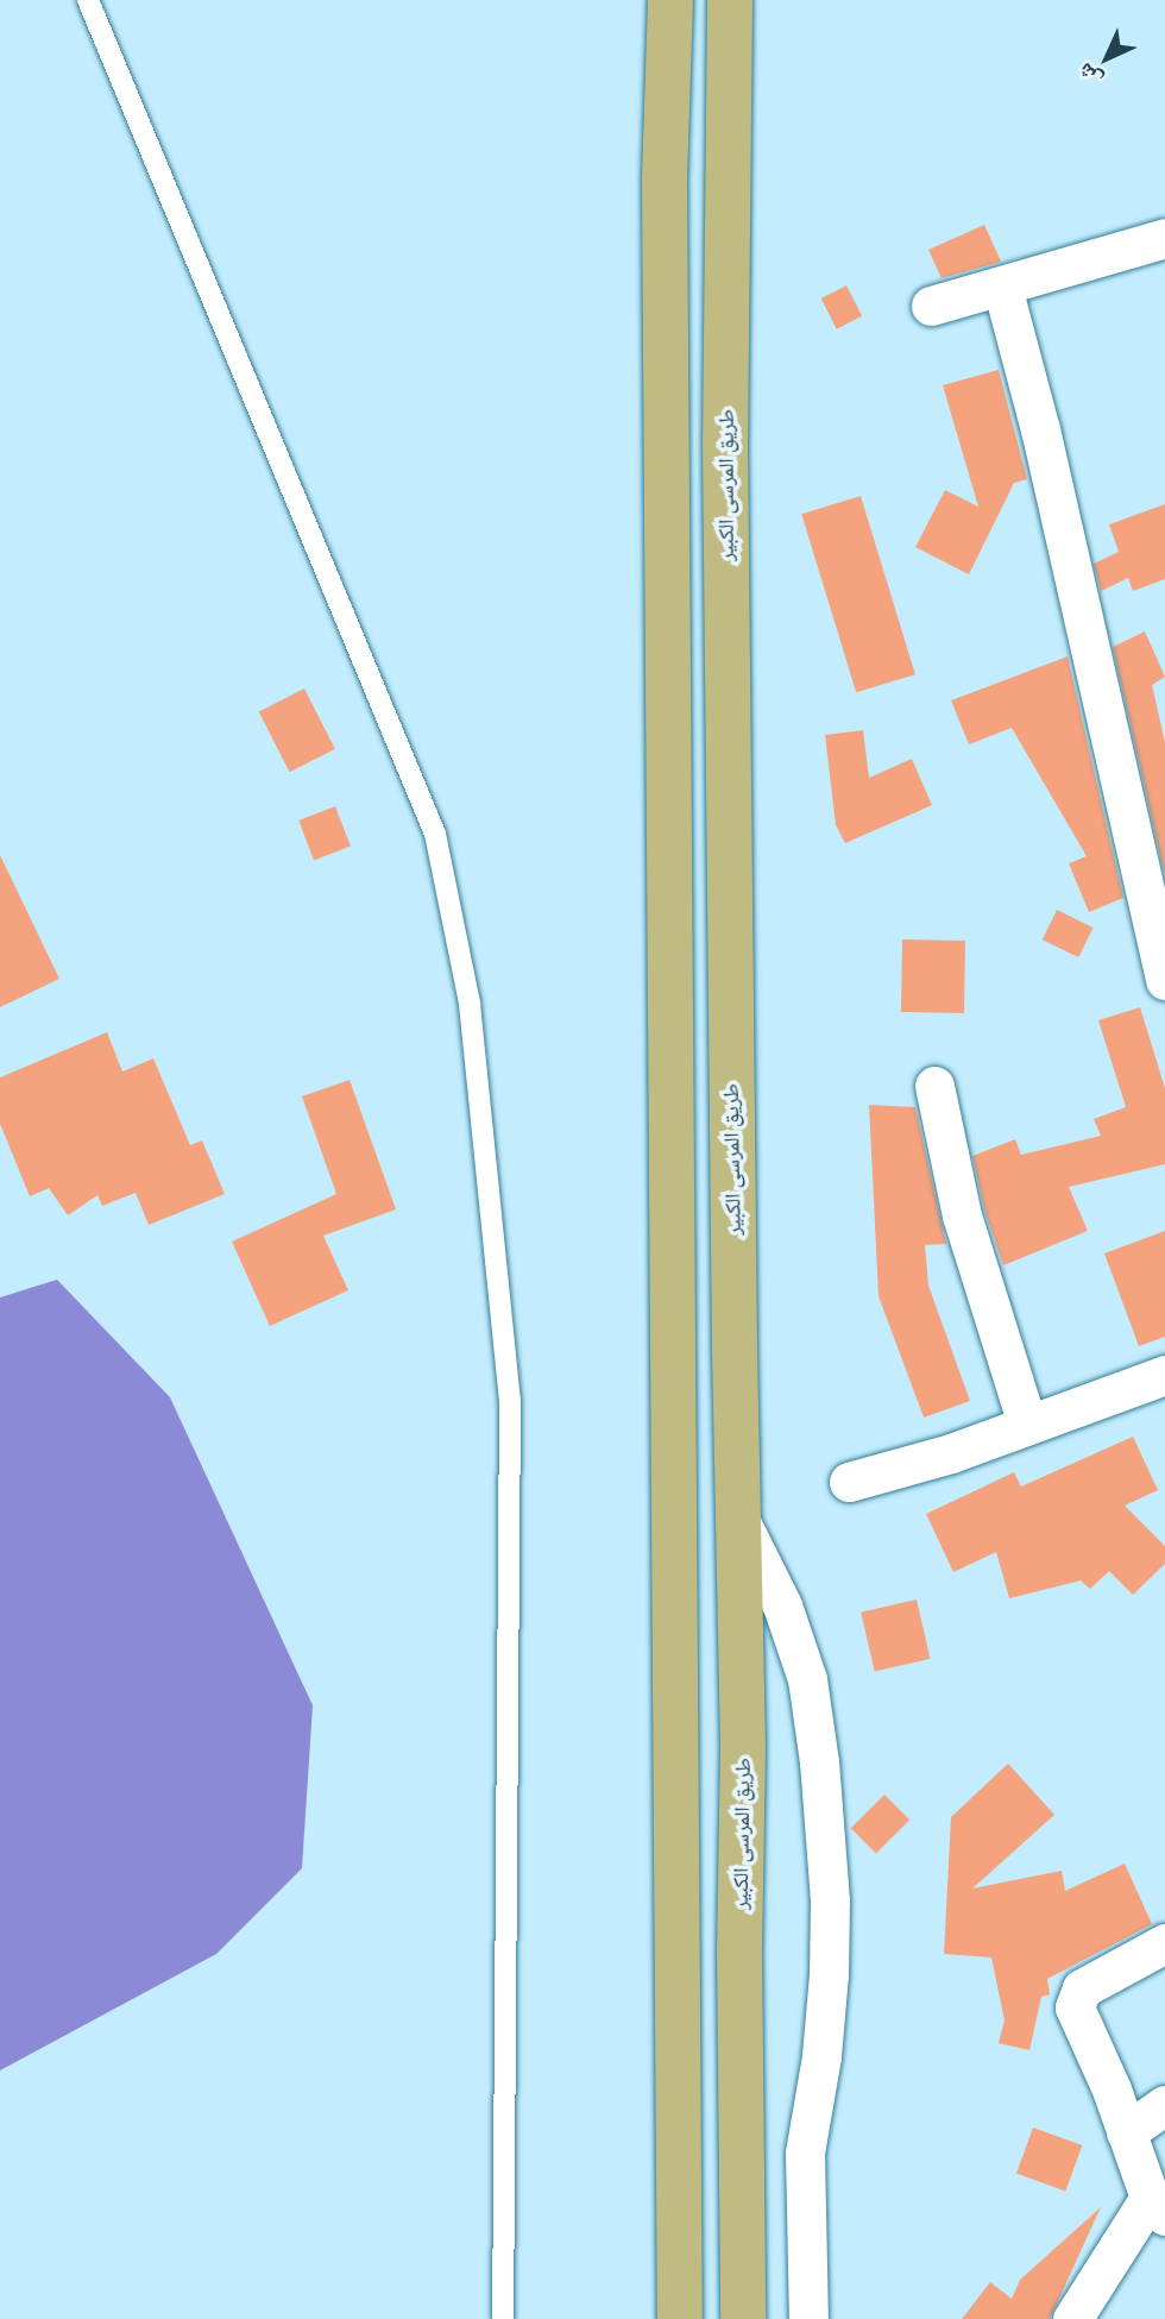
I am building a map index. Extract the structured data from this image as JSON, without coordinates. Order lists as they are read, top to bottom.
{
  "streets": {
    "main road": ["طريق المرسى الكبير"]
  },
  "north": "bottom left"
}
